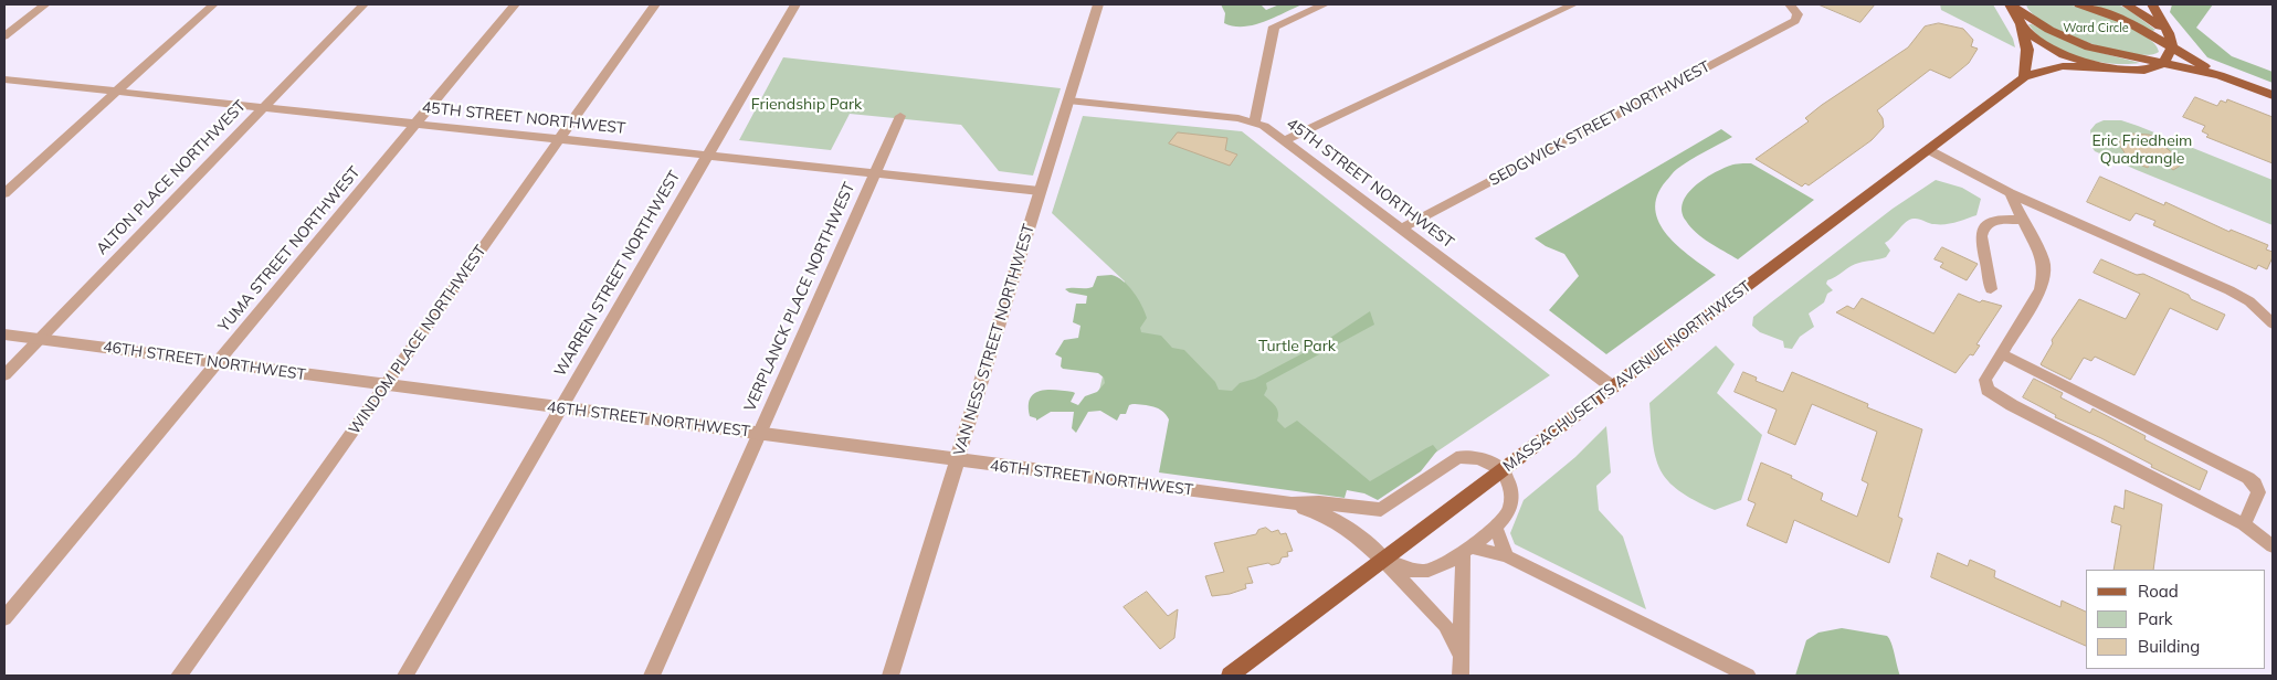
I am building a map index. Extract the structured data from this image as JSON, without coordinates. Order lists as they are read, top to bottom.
{
  "streets": {
    "main road": ["MASSACHUSETTS AVENUE NORTHWEST"],
    "street": [
      "45TH STREET NORTHWEST",
      "SEDGWICK STREET NORTHWEST",
      "ALTON PLACE NORTHWEST",
      "YUMA STREET NORTHWEST",
      "WARREN STREET NORTHWEST",
      "VERPLANCK PLACE NORTHWEST",
      "WINDOM PLACE NORTHWEST",
      "VAN NESS STREET NORTHWEST",
      "46TH STREET NORTHWEST"
    ]
  },
  "crossings": [
    ["45TH STREET NORTHWEST", "SEDGWICK STREET NORTHWEST"],
    ["45TH STREET NORTHWEST", "ALTON PLACE NORTHWEST"],
    ["45TH STREET NORTHWEST", "YUMA STREET NORTHWEST"],
    ["45TH STREET NORTHWEST", "WARREN STREET NORTHWEST"],
    ["45TH STREET NORTHWEST", "VERPLANCK PLACE NORTHWEST"],
    ["45TH STREET NORTHWEST", "WINDOM PLACE NORTHWEST"],
    ["45TH STREET NORTHWEST", "VAN NESS STREET NORTHWEST"],
    ["45TH STREET NORTHWEST", "MASSACHUSETTS AVENUE NORTHWEST"],
    ["ALTON PLACE NORTHWEST", "46TH STREET NORTHWEST"],
    ["YUMA STREET NORTHWEST", "46TH STREET NORTHWEST"],
    ["WARREN STREET NORTHWEST", "46TH STREET NORTHWEST"],
    ["VERPLANCK PLACE NORTHWEST", "46TH STREET NORTHWEST"],
    ["WINDOM PLACE NORTHWEST", "46TH STREET NORTHWEST"],
    ["VAN NESS STREET NORTHWEST", "46TH STREET NORTHWEST"]
  ],
  "parks": [
    "Ward Circle",
    "Friendship Park",
    "Eric Friedheim Quadrangle",
    "Turtle Park"
  ],
  "legend": ["Road", "Park", "Building"]
}
